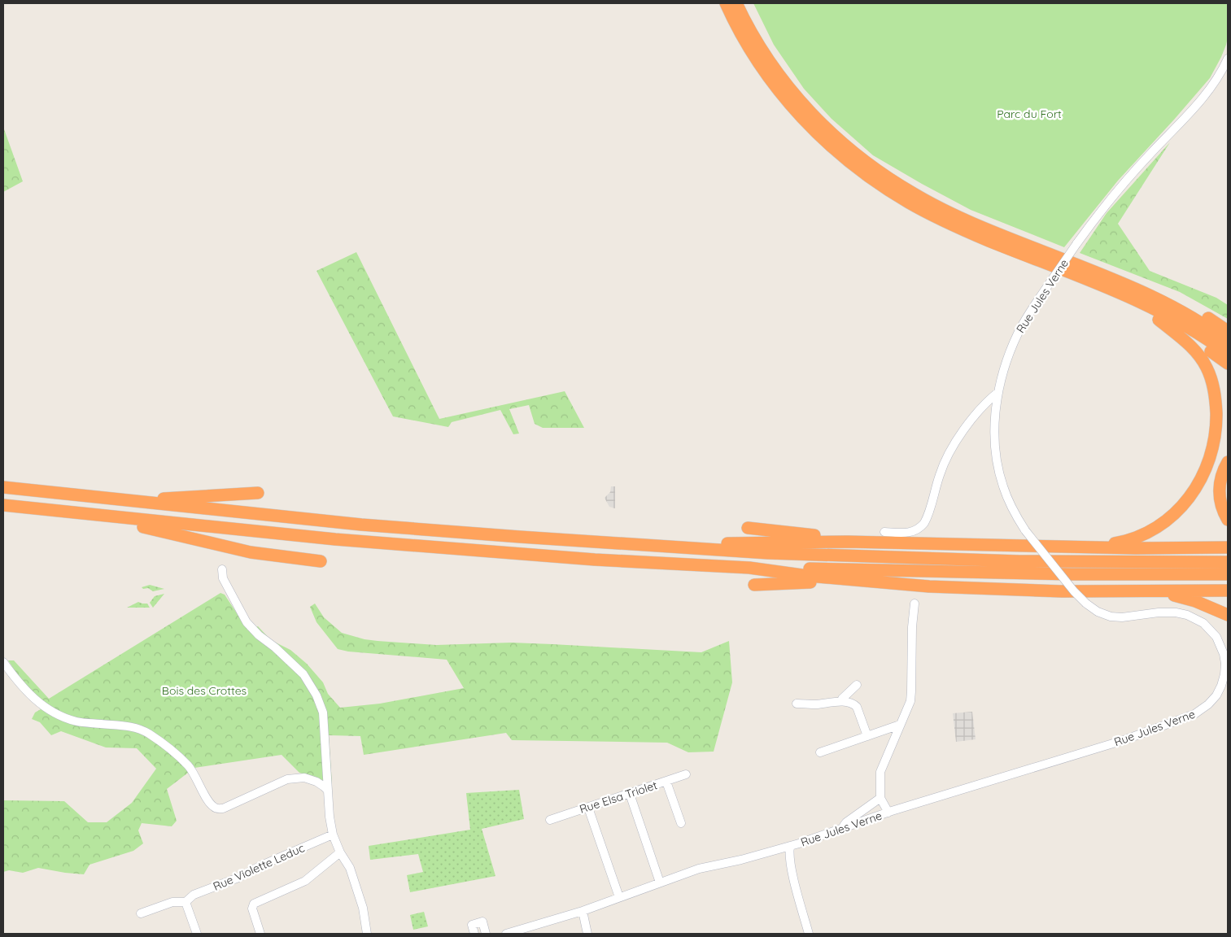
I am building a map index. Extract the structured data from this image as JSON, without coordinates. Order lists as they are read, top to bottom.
{
  "streets": {
    "street": ["Rue Jules Verne", "Rue Elsa Triolet", "Rue Violette Leduc"]
  },
  "parks": ["Parc du Fort", "Bois des Crottes"]
}
